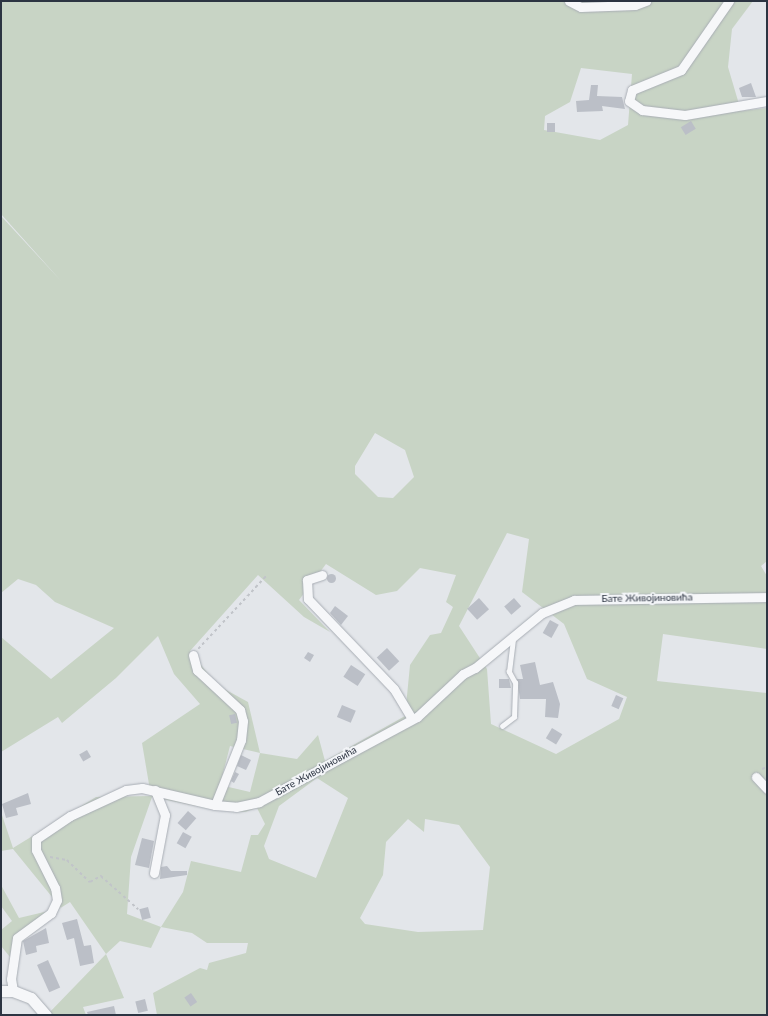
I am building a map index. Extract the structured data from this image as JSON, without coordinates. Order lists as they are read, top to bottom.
{
  "streets": {
    "street": ["Бате Живојиновића"]
  }
}
